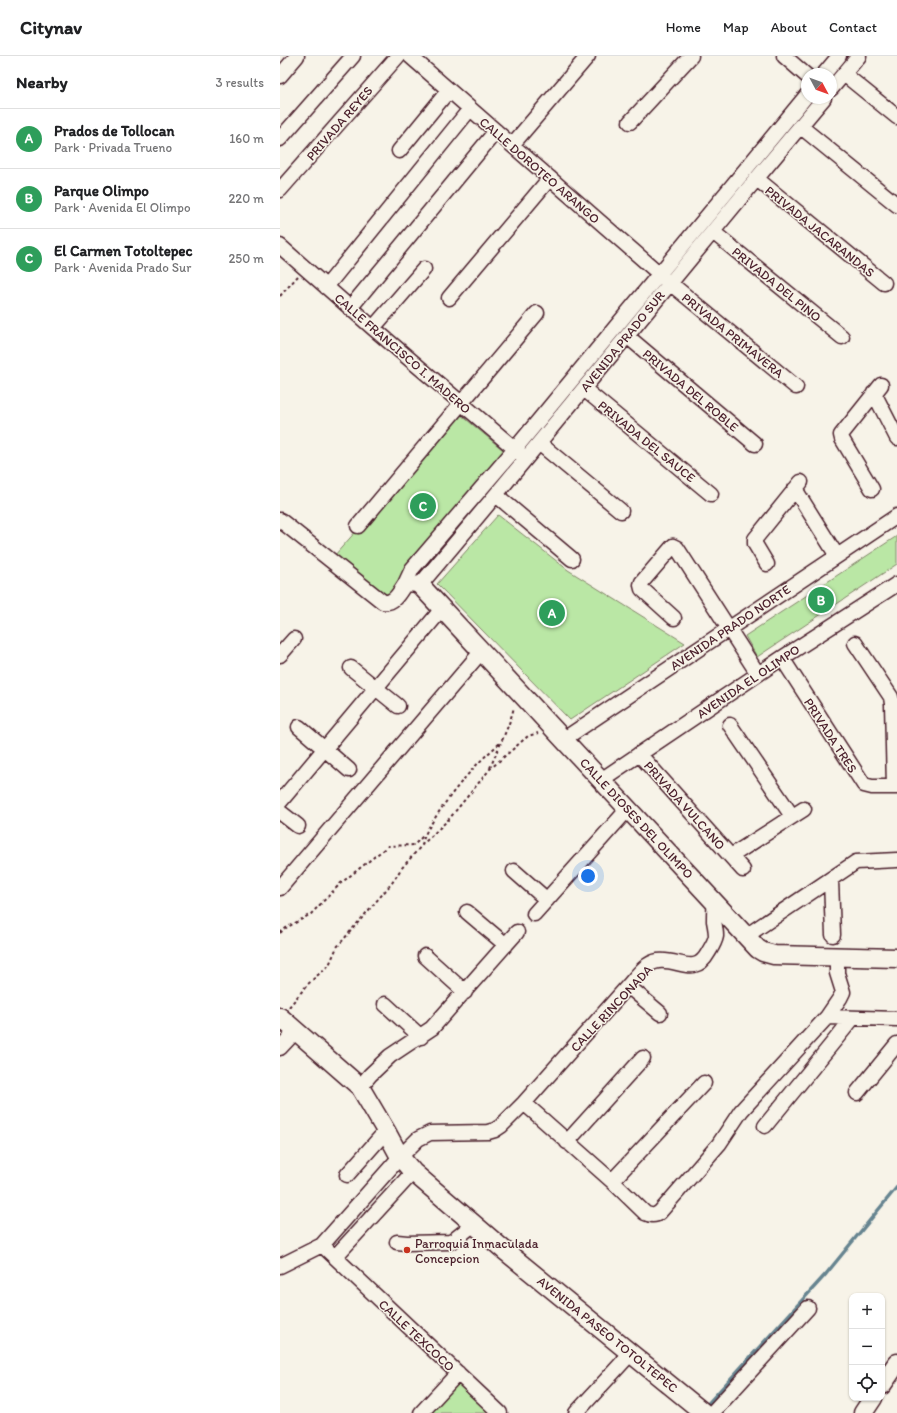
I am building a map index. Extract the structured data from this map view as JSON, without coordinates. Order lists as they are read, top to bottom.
{
  "streets": {
    "main road": ["CALLE DIOSES DEL OLIMPO", "AVENIDA PASEO TOTOLTEPEC"],
    "street": [
      "PRIVADA REYES",
      "CALLE DOROTEO ARANGO",
      "PRIVADA JACARANDAS",
      "PRIVADA DEL PINO",
      "PRIVADA PRIMAVERA",
      "AVENIDA PRADO SUR",
      "CALLE FRANCISCO I. MADERO",
      "PRIVADA DEL ROBLE",
      "PRIVADA DEL SAUCE",
      "AVENIDA PRADO NORTE",
      "AVENIDA EL OLIMPO",
      "PRIVADA TRES",
      "PRIVADA VULCANO",
      "CALLE RINCONADA",
      "CALLE TEXCOCO"
    ]
  },
  "crossings": [
    ["CALLE DOROTEO ARANGO", "PRIVADA PRIMAVERA"],
    ["CALLE DOROTEO ARANGO", "AVENIDA PRADO SUR"],
    ["PRIVADA JACARANDAS", "AVENIDA PRADO SUR"],
    ["PRIVADA DEL PINO", "AVENIDA PRADO SUR"],
    ["PRIVADA PRIMAVERA", "AVENIDA PRADO SUR"],
    ["AVENIDA PRADO SUR", "CALLE FRANCISCO I. MADERO"],
    ["AVENIDA PRADO SUR", "PRIVADA DEL ROBLE"],
    ["AVENIDA PRADO SUR", "PRIVADA DEL SAUCE"],
    ["AVENIDA PRADO SUR", "CALLE DIOSES DEL OLIMPO"],
    ["AVENIDA PRADO NORTE", "CALLE DIOSES DEL OLIMPO"],
    ["AVENIDA EL OLIMPO", "PRIVADA TRES"],
    ["AVENIDA EL OLIMPO", "PRIVADA VULCANO"],
    ["AVENIDA EL OLIMPO", "CALLE DIOSES DEL OLIMPO"],
    ["CALLE DIOSES DEL OLIMPO", "CALLE RINCONADA"],
    ["CALLE RINCONADA", "AVENIDA PASEO TOTOLTEPEC"],
    ["CALLE RINCONADA", "CALLE TEXCOCO"]
  ],
  "places": ["Parroquia Inmaculada Concepcion"],
  "north": "bottom right",
  "page": {
    "header": "Citynav",
    "nav": [
      "Home",
      "Map",
      "About",
      "Contact"
    ],
    "heading": ["Nearby", "3 results"],
    "list": [
      {
        "mark": "A",
        "name": "Prados de Tollocan",
        "note": "Park · Privada Trueno",
        "value": "160 m"
      },
      {
        "mark": "B",
        "name": "Parque Olimpo",
        "note": "Park · Avenida El Olimpo",
        "value": "220 m"
      },
      {
        "mark": "C",
        "name": "El Carmen Totoltepec",
        "note": "Park · Avenida Prado Sur",
        "value": "250 m"
      }
    ],
    "pins": ["C", "B", "A"],
    "map_buttons": ["+", "−"]
  }
}
